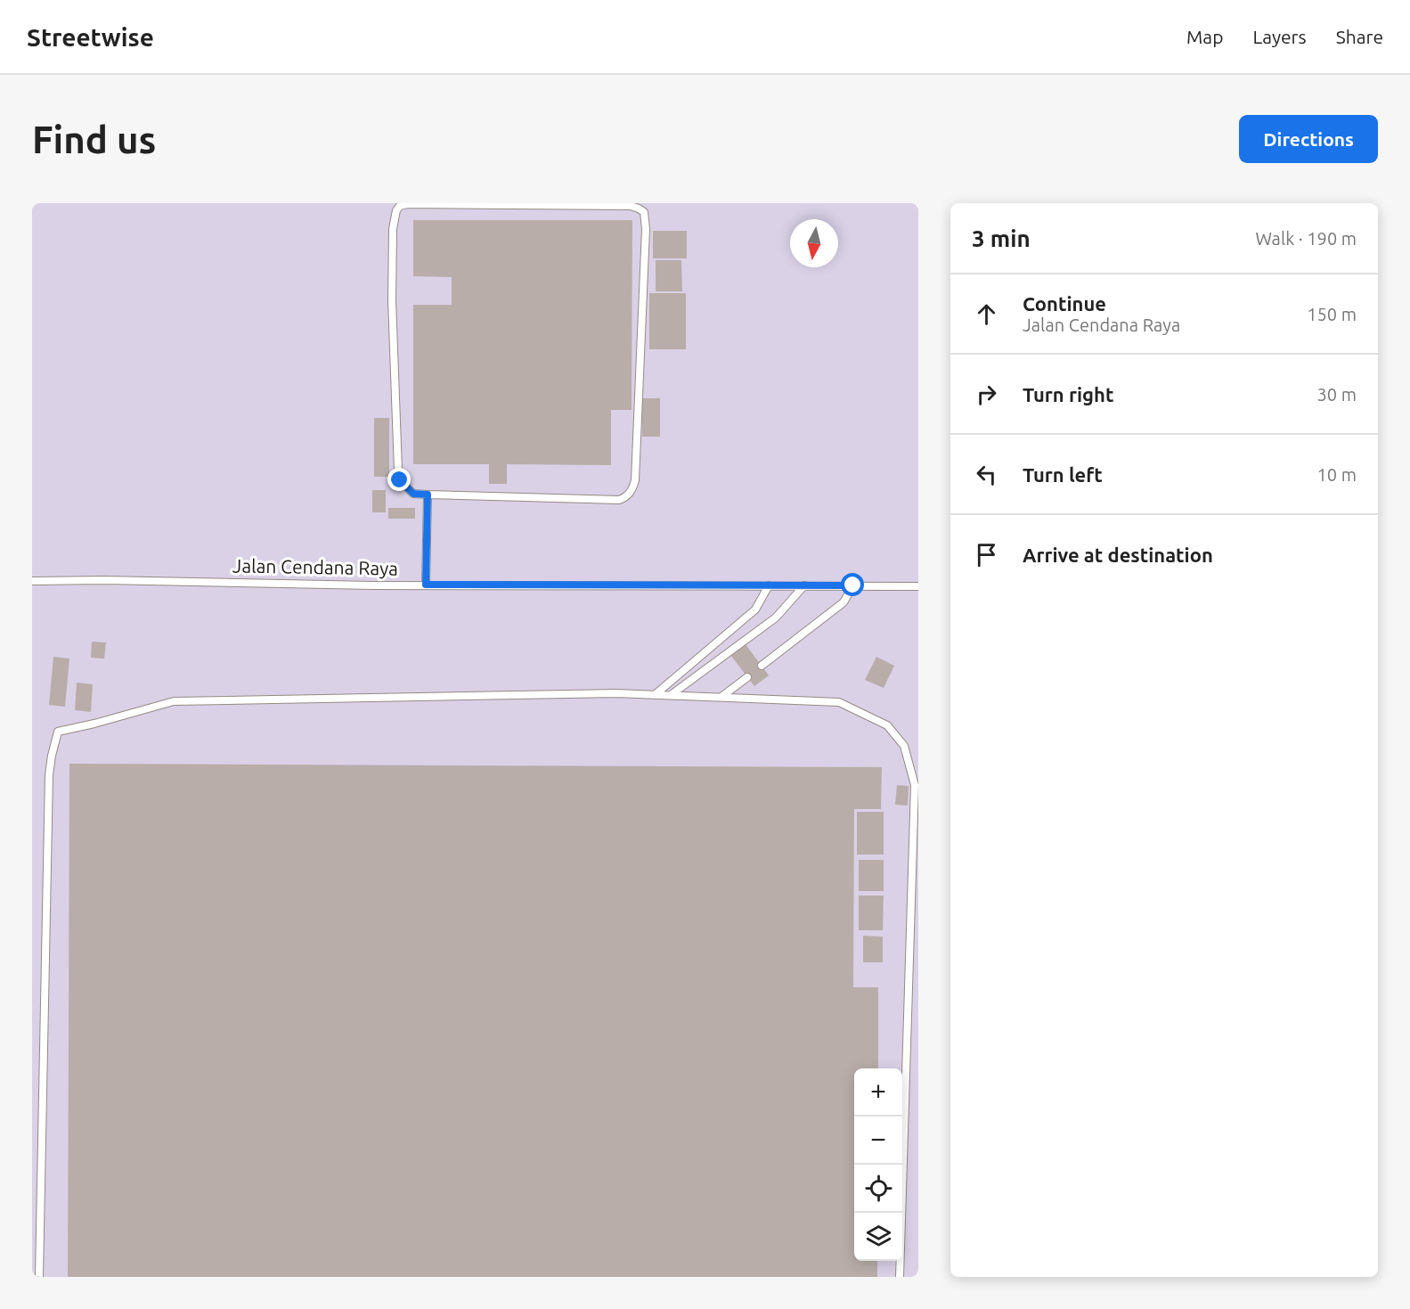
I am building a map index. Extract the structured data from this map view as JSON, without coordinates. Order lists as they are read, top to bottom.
{
  "streets": {
    "lane": ["Jalan Cendana Raya"]
  },
  "north": "bottom",
  "page": {
    "header": "Streetwise",
    "nav": ["Map", "Layers", "Share"],
    "buttons": "Directions",
    "title": "Find us",
    "heading": ["3 min", "Walk · 190 m"],
    "list": [
      ["Continue", "Jalan Cendana Raya", "150 m"],
      ["Turn right", "30 m"],
      ["Turn left", "10 m"],
      "Arrive at destination"
    ],
    "map_buttons": ["+", "−"]
  }
}
